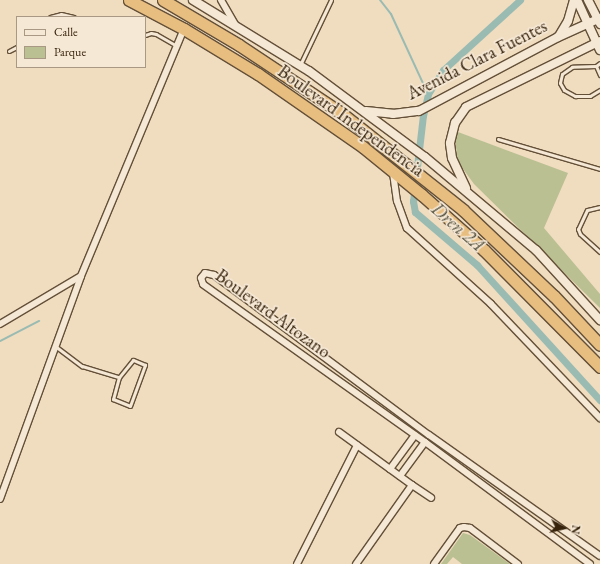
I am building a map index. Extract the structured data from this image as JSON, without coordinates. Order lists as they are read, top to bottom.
{
  "streets": {
    "highway": ["Boulevard Independencia"],
    "main road": ["Avenida Clara Fuentes"],
    "street": ["Boulevard Altozano"]
  },
  "crossings": [
    ["Avenida Clara Fuentes", "Boulevard Independencia"]
  ],
  "water": ["Dren 2A"],
  "legend": ["Calle", "Parque"],
  "north": "right"
}
